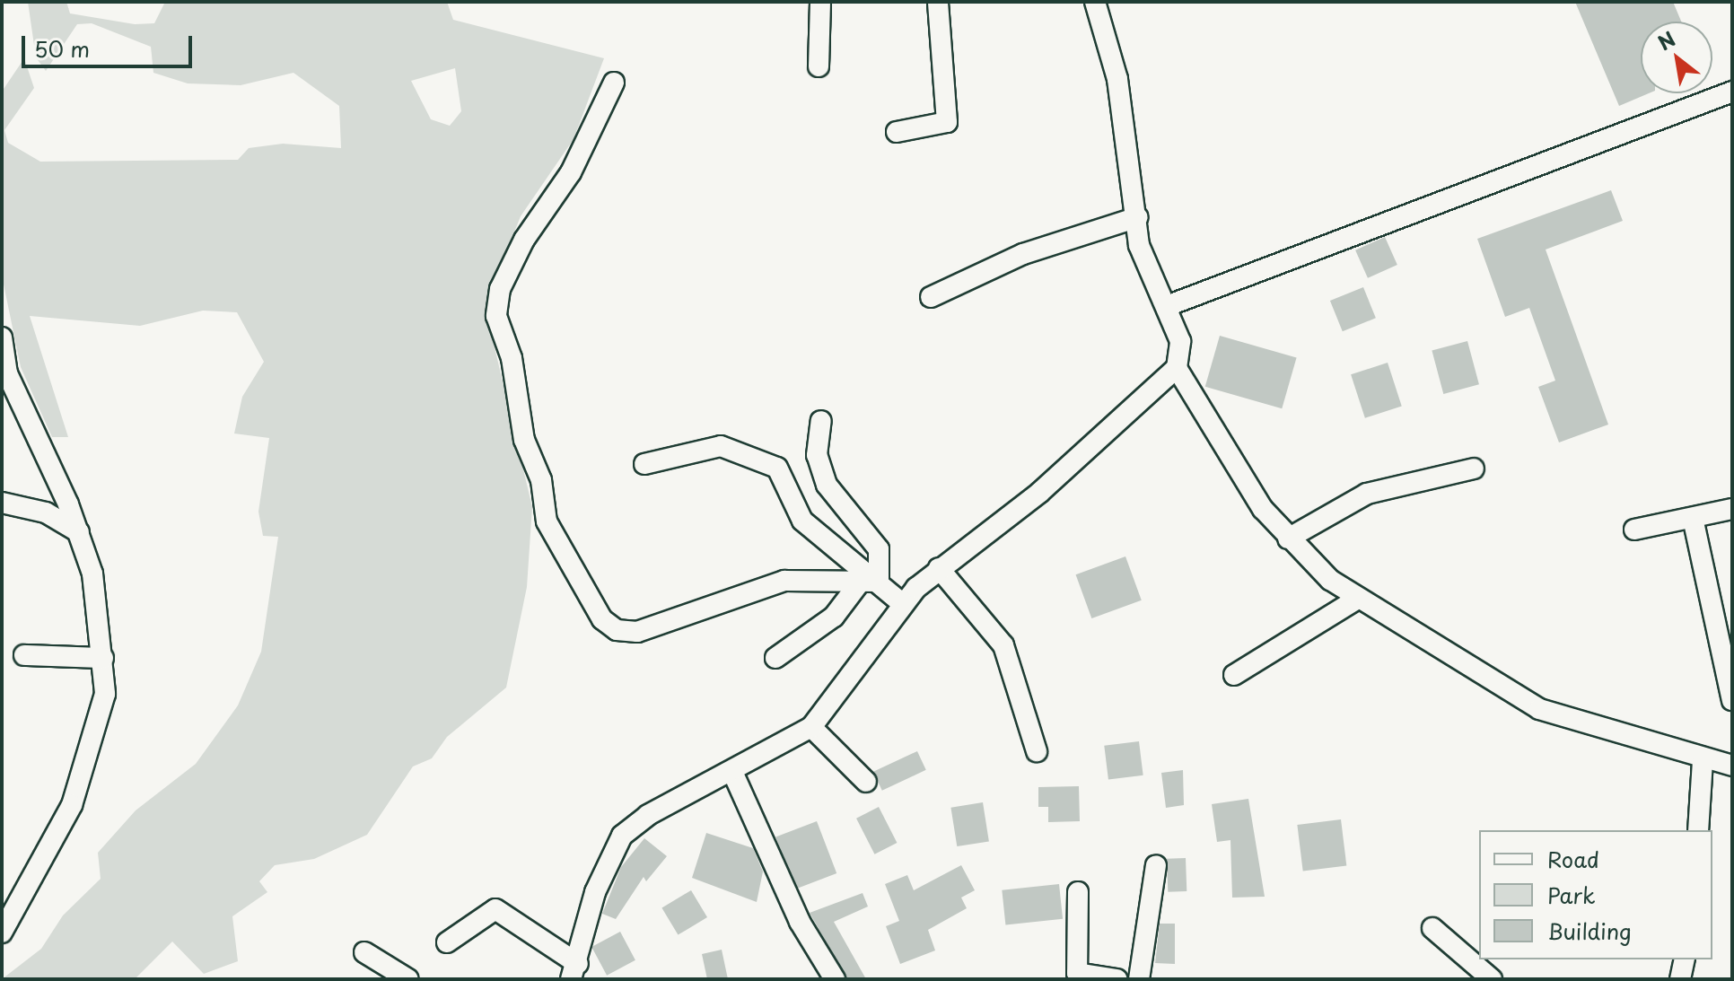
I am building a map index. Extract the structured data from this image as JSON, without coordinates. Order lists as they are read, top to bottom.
{
  "legend": ["Road", "Park", "Building"],
  "scale_bar": "50 m",
  "north": "top left"
}
